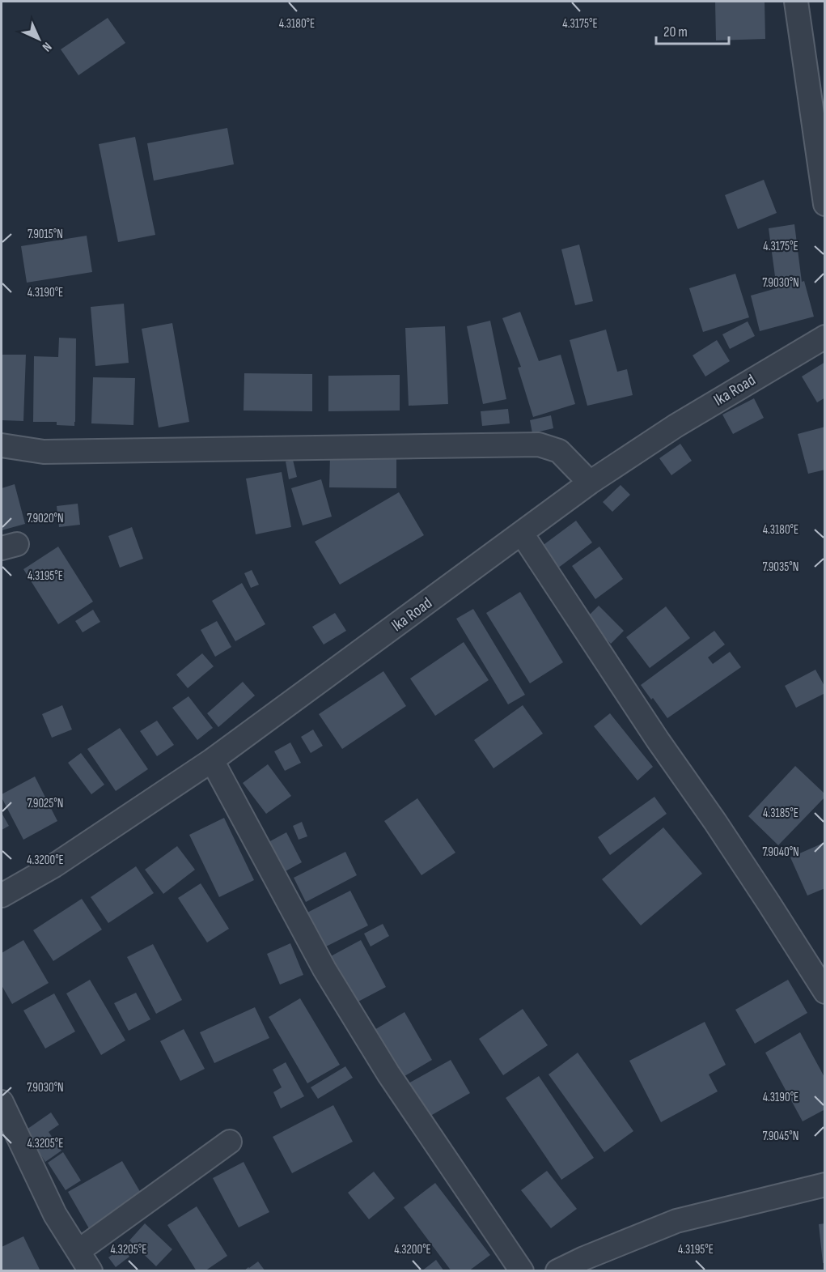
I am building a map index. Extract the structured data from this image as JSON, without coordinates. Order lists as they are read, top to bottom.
{
  "streets": {
    "street": ["Ika Road"]
  },
  "scale_bar": "20 m",
  "north": "bottom right",
  "coordinates": [
    "4.3180°E",
    "4.3175°E",
    "7.9015°N",
    "7.9030°N",
    "4.3190°E",
    "7.9020°N",
    "7.9035°N",
    "4.3195°E",
    "7.9025°N",
    "4.3185°E",
    "7.9040°N",
    "4.3200°E",
    "7.9045°N",
    "4.3205°E"
  ]
}
